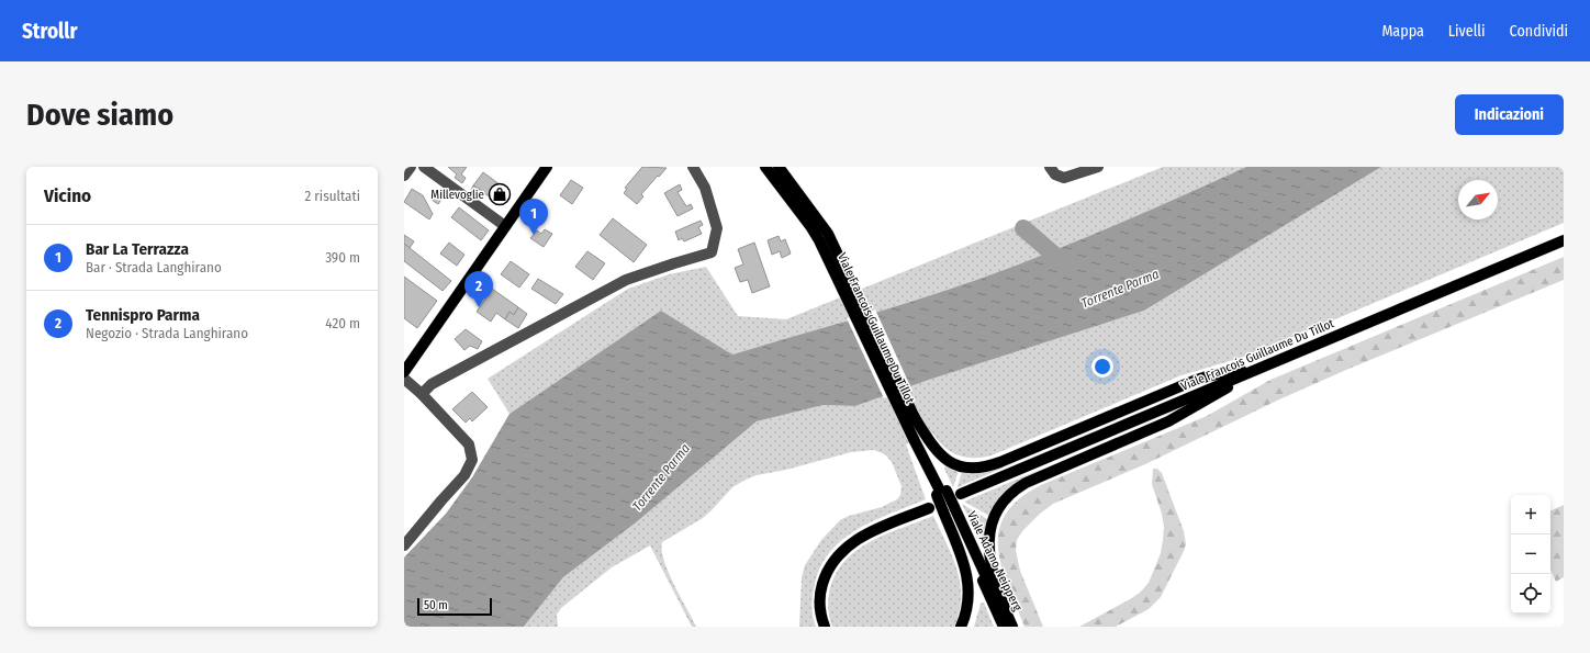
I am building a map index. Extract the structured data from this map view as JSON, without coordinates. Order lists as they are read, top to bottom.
{
  "streets": {
    "main road": ["Viale Francois Guillaume Du Tillot", "Viale Adamo Neipperg"]
  },
  "crossings": [
    ["Viale Francois Guillaume Du Tillot", "Viale Adamo Neipperg"]
  ],
  "water": ["Torrente Parma"],
  "places": {
    "shop": ["Millevoglie"]
  },
  "scale_bar": "50 m",
  "north": "top right",
  "page": {
    "header": "Strollr",
    "nav": ["Mappa", "Livelli", "Condividi"],
    "buttons": "Indicazioni",
    "title": "Dove siamo",
    "heading": ["Vicino", "2 risultati"],
    "pins": ["1", "2"],
    "list": [
      {
        "mark": "1",
        "name": "Bar La Terrazza",
        "note": "Bar · Strada Langhirano",
        "value": "390 m"
      },
      {
        "mark": "2",
        "name": "Tennispro Parma",
        "note": "Negozio · Strada Langhirano",
        "value": "420 m"
      }
    ],
    "map_buttons": ["+", "−"],
    "scale": "50 m"
  }
}
